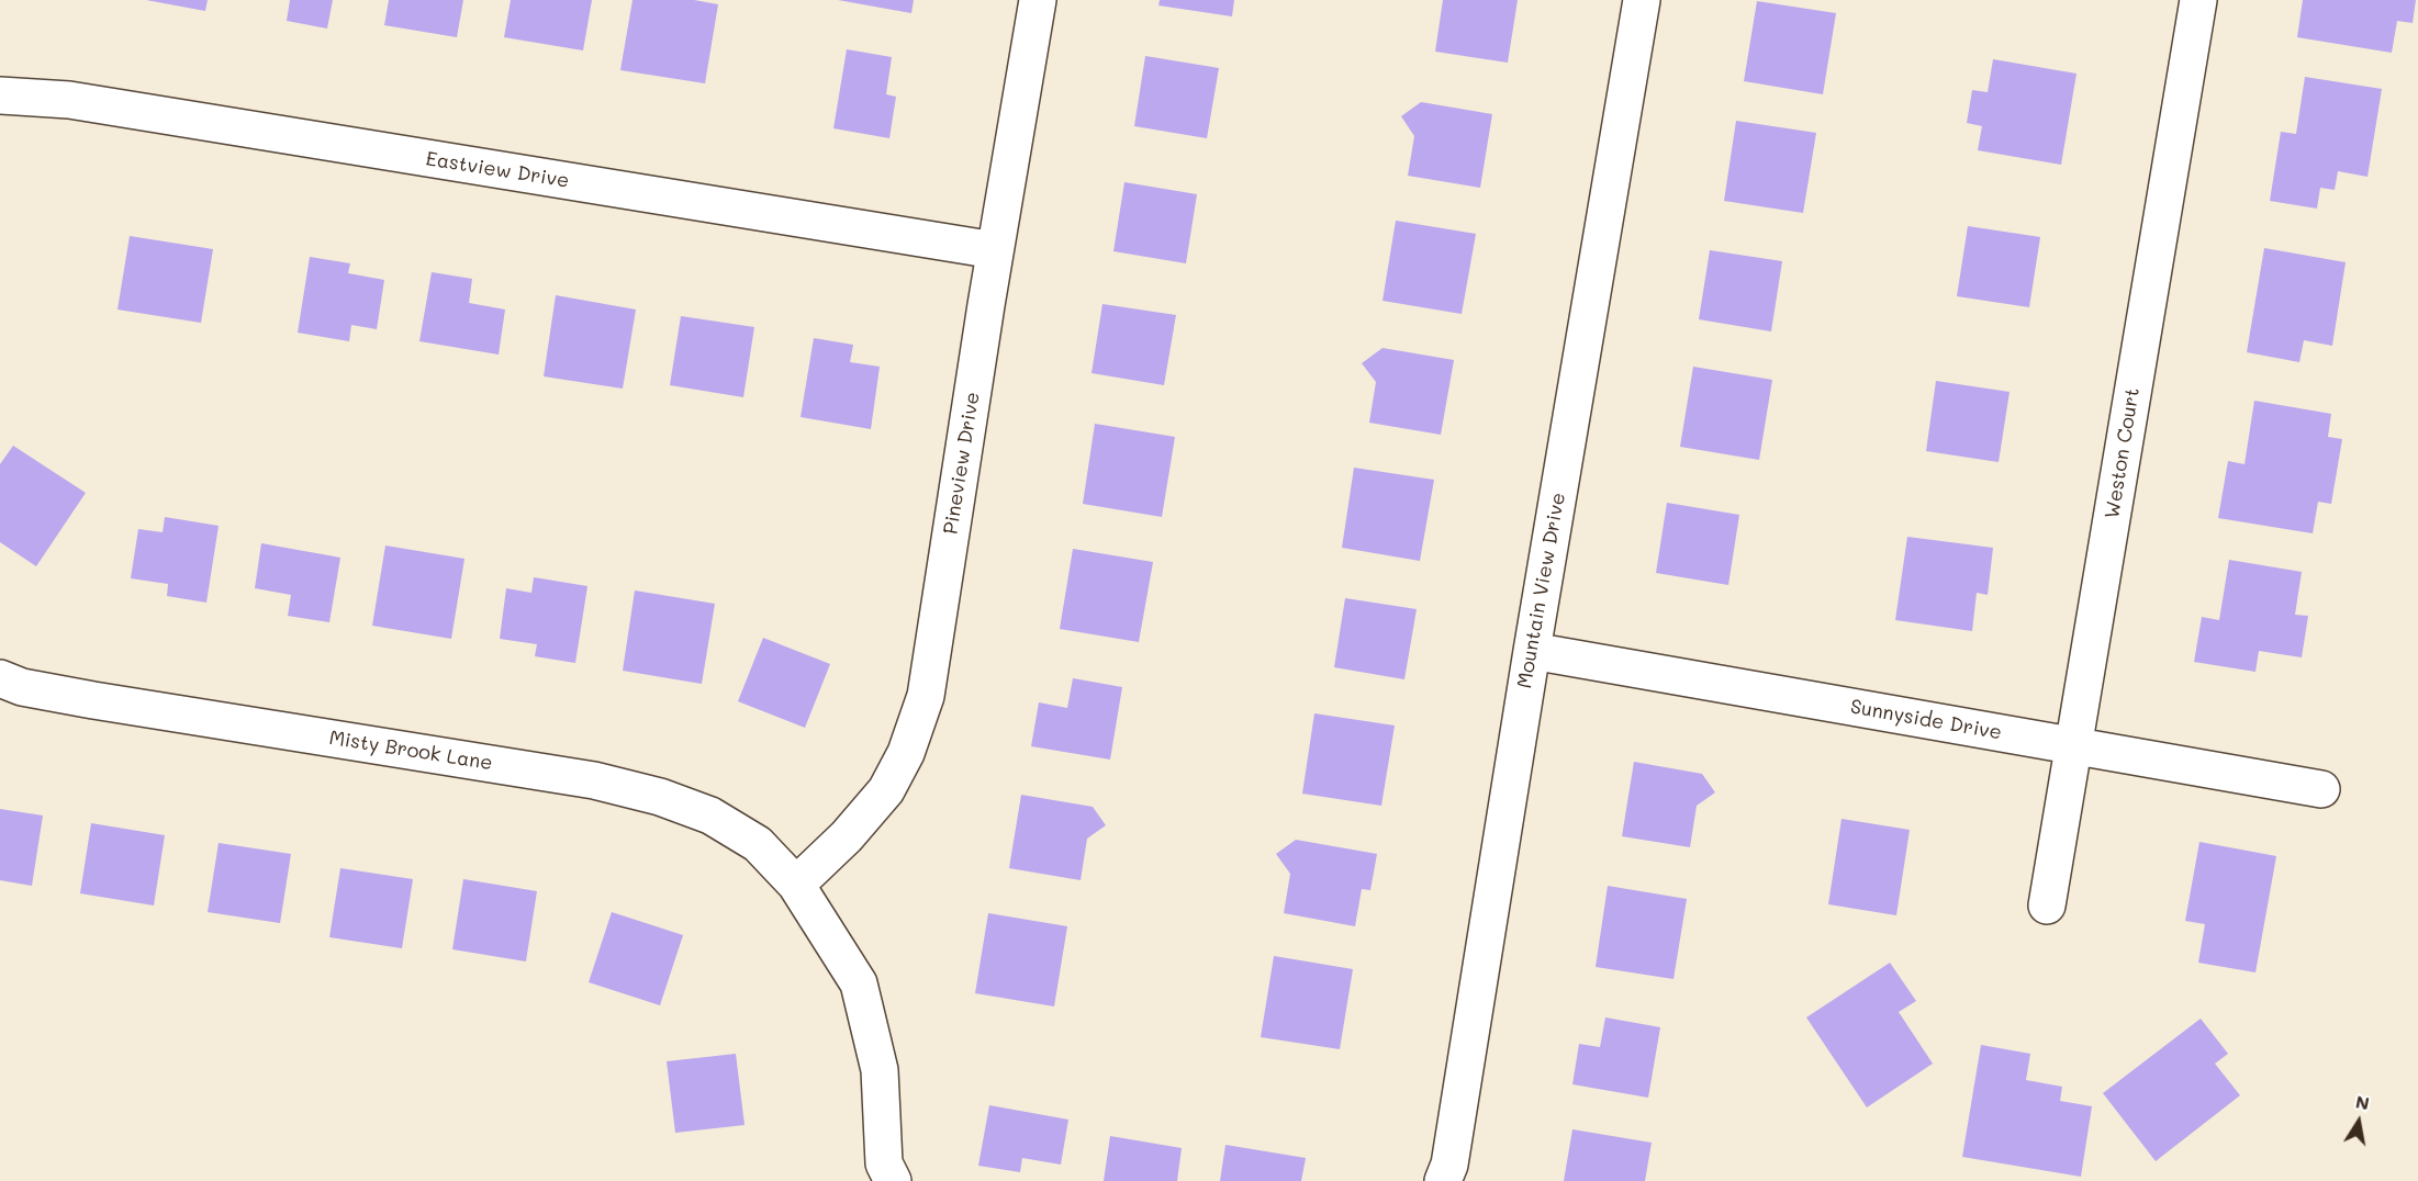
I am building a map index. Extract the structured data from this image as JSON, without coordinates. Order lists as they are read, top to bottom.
{
  "streets": {
    "street": [
      "Eastview Drive",
      "Weston Court",
      "Pineview Drive",
      "Mountain View Drive",
      "Sunnyside Drive",
      "Misty Brook Lane"
    ]
  },
  "crossings": [
    ["Eastview Drive", "Pineview Drive"],
    ["Weston Court", "Sunnyside Drive"],
    ["Pineview Drive", "Misty Brook Lane"],
    ["Mountain View Drive", "Sunnyside Drive"]
  ],
  "north": "top"
}
